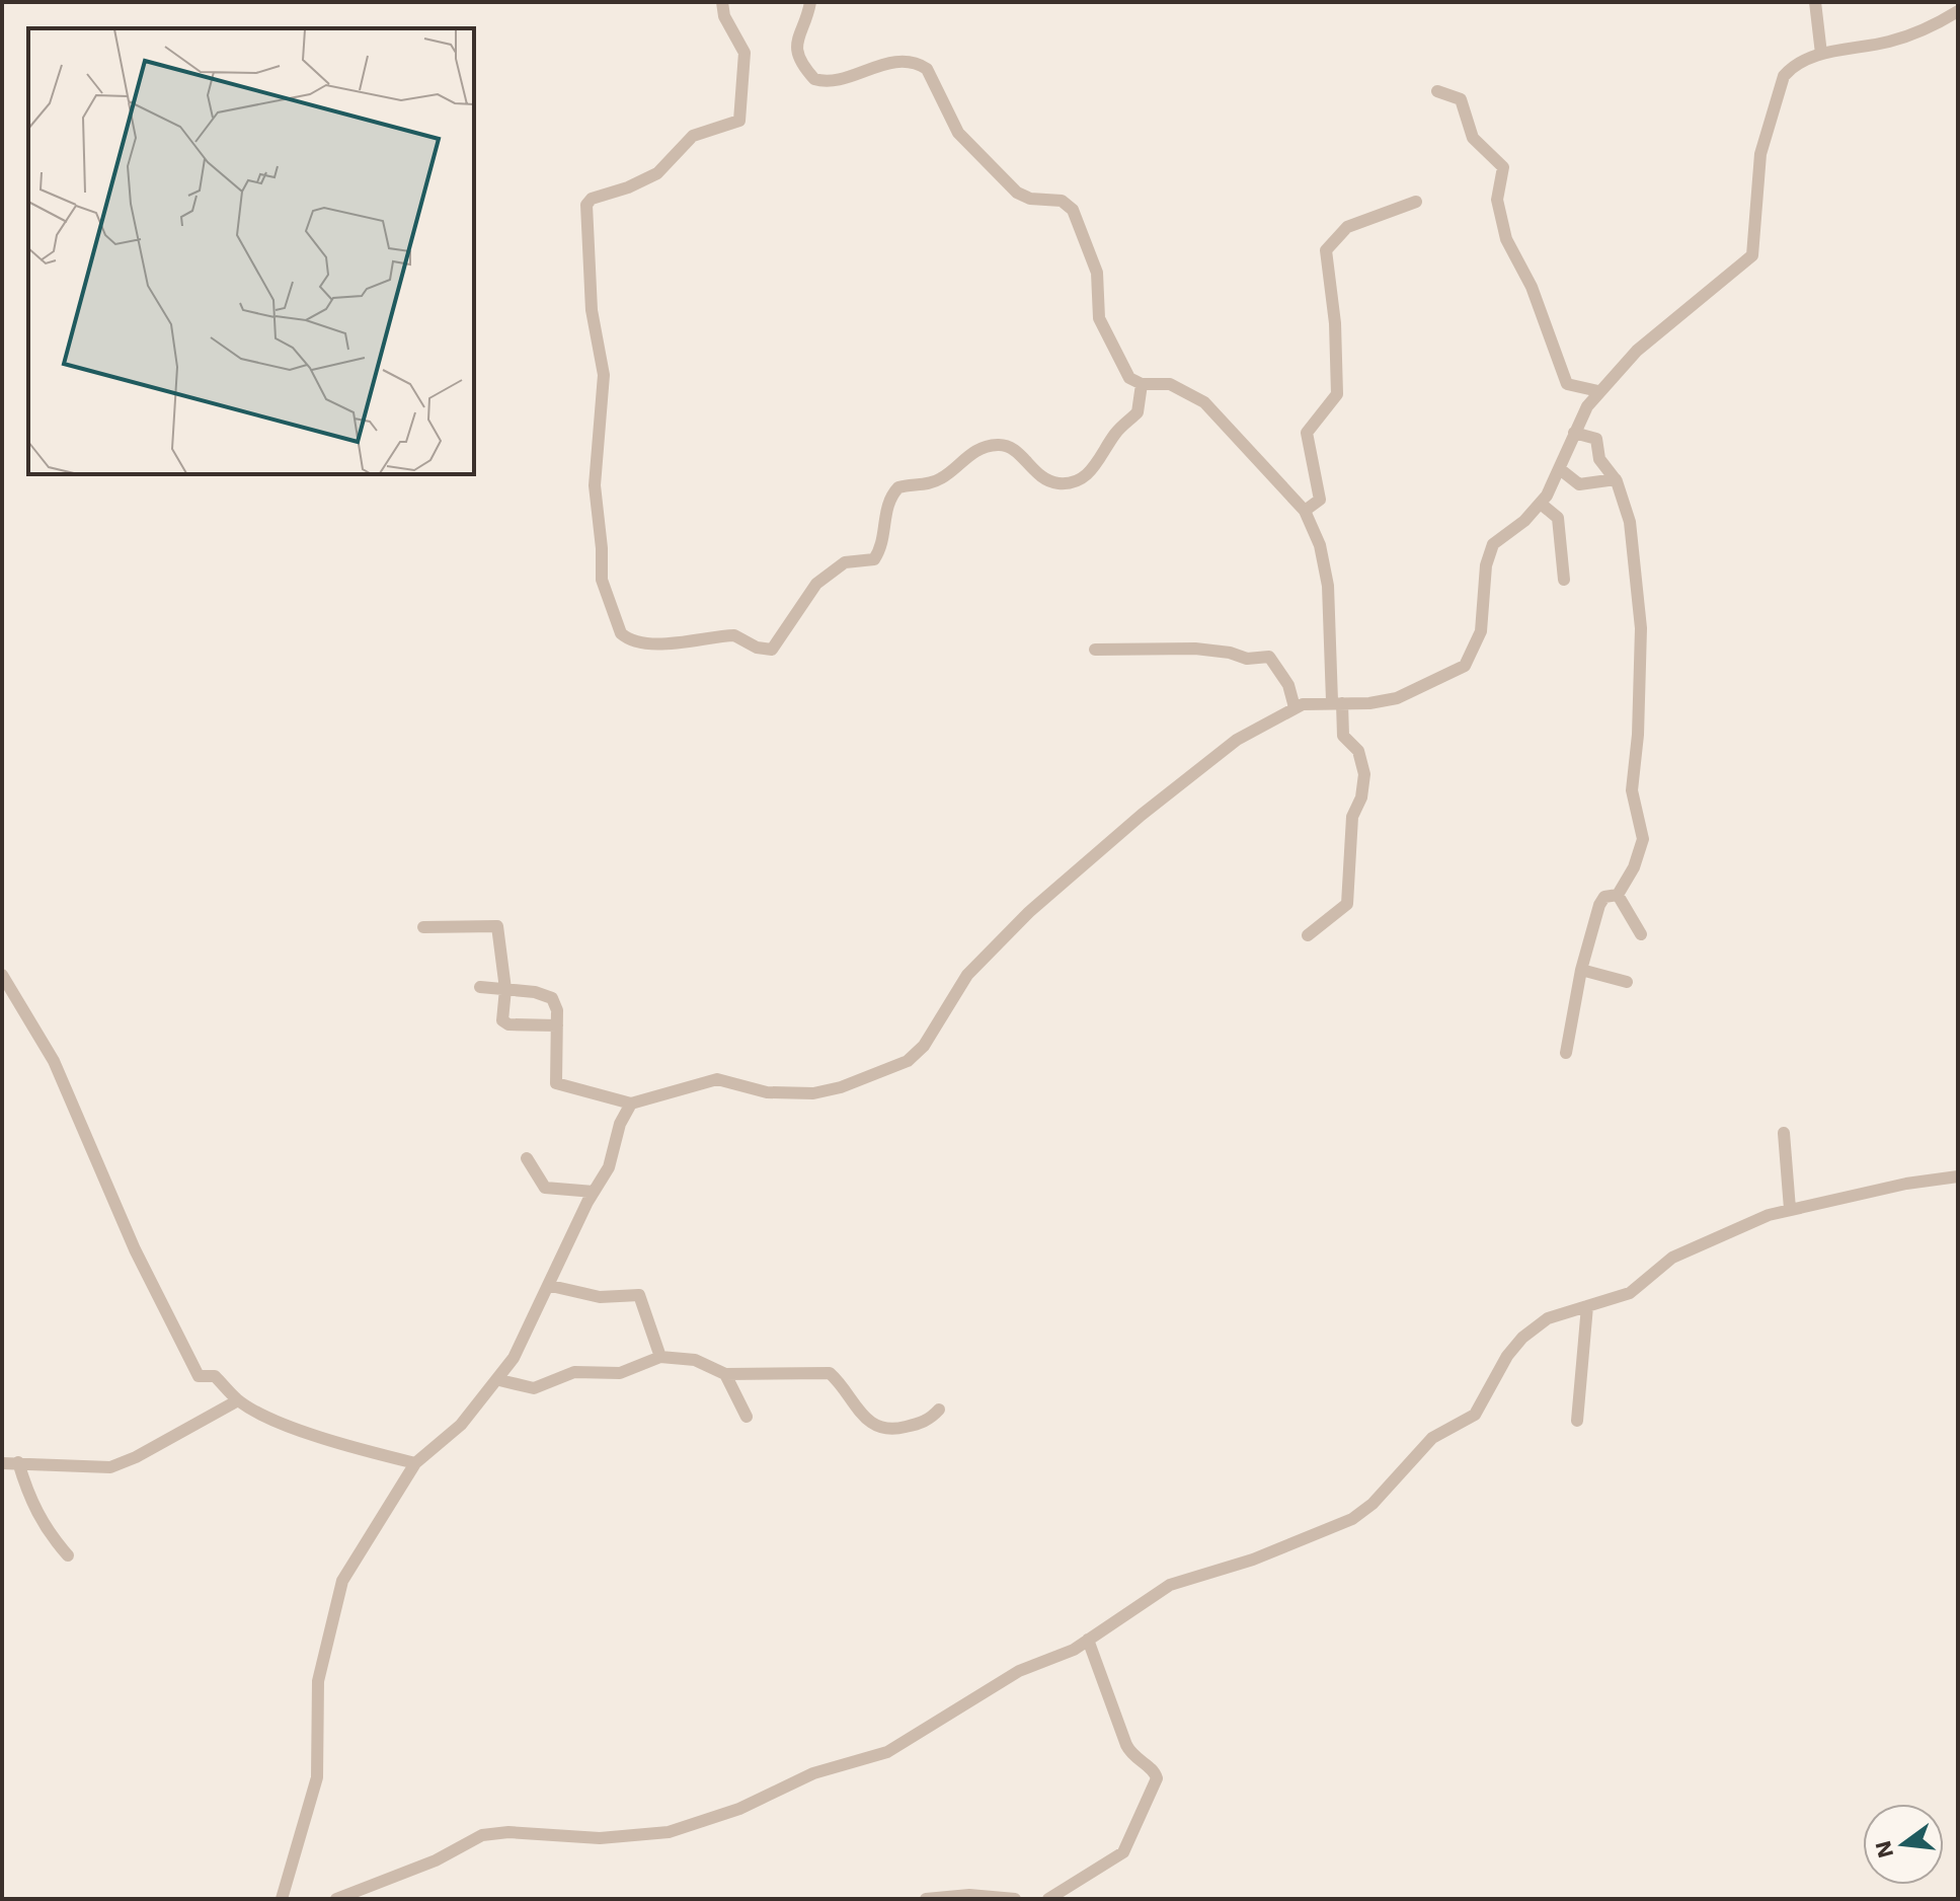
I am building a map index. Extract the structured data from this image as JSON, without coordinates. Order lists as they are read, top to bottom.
{
  "north": "left"
}
